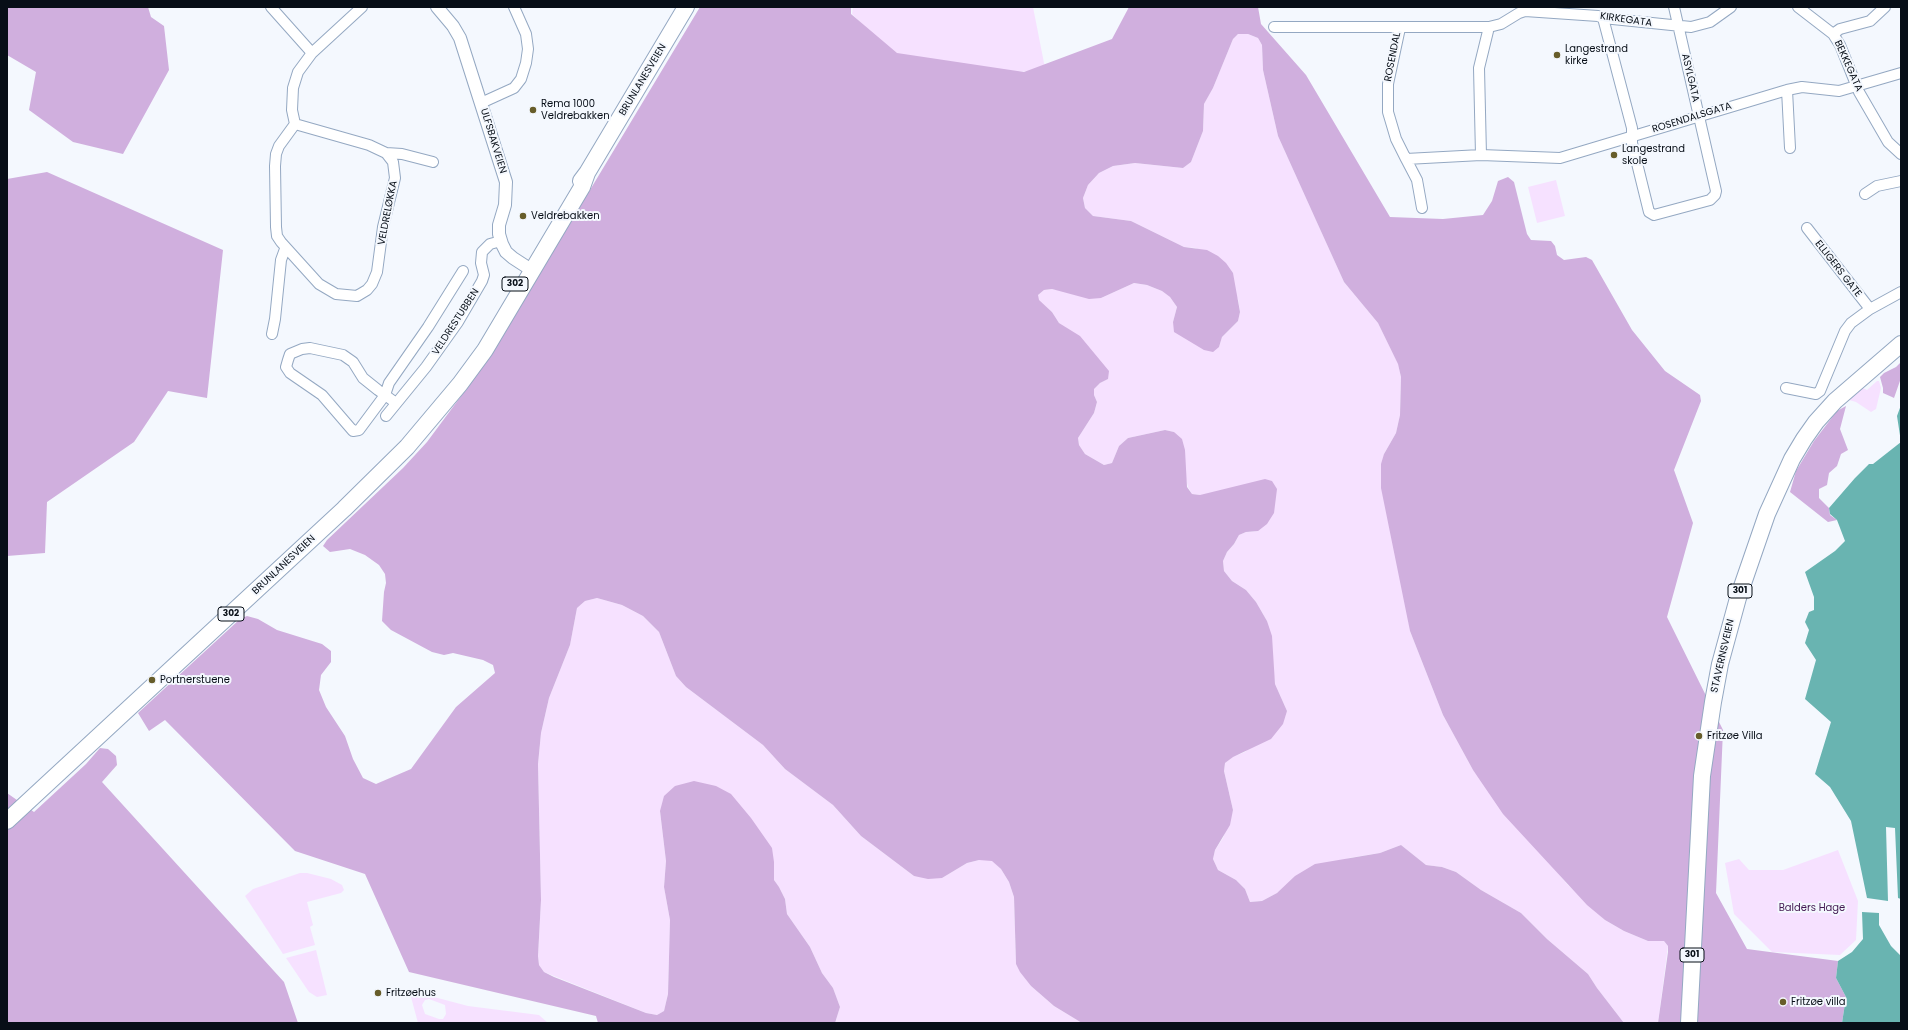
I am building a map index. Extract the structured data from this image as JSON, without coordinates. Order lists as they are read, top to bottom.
{
  "streets": {
    "main road": [
      "BRUNLANESVEIEN",
      "302",
      "301",
      "STAVERNSVEIEN"
    ],
    "street": [
      "KIRKEGATA",
      "ROSENDAL",
      "BEKKEGATA",
      "ASYLGATA",
      "ROSENDALSGATA",
      "ULFSBAKVEIEN",
      "VELDRELØKKA",
      "ELLIGERS GATE",
      "VELDRESTUBBEN"
    ]
  },
  "crossings": [
    ["KIRKEGATA", "ROSENDAL"],
    ["KIRKEGATA", "ASYLGATA"],
    ["BEKKEGATA", "ROSENDALSGATA"],
    ["ASYLGATA", "ROSENDALSGATA"],
    ["ULFSBAKVEIEN", "VELDRESTUBBEN"]
  ],
  "parks": ["Balders Hage"],
  "places": [
    "Langestrand kirke",
    "Rema 1000 Veldrebakken",
    "Langestrand skole",
    "Veldrebakken",
    "Portnerstuene",
    "Fritzøe Villa",
    "Fritzøehus",
    "Fritzøe villa"
  ]
}
